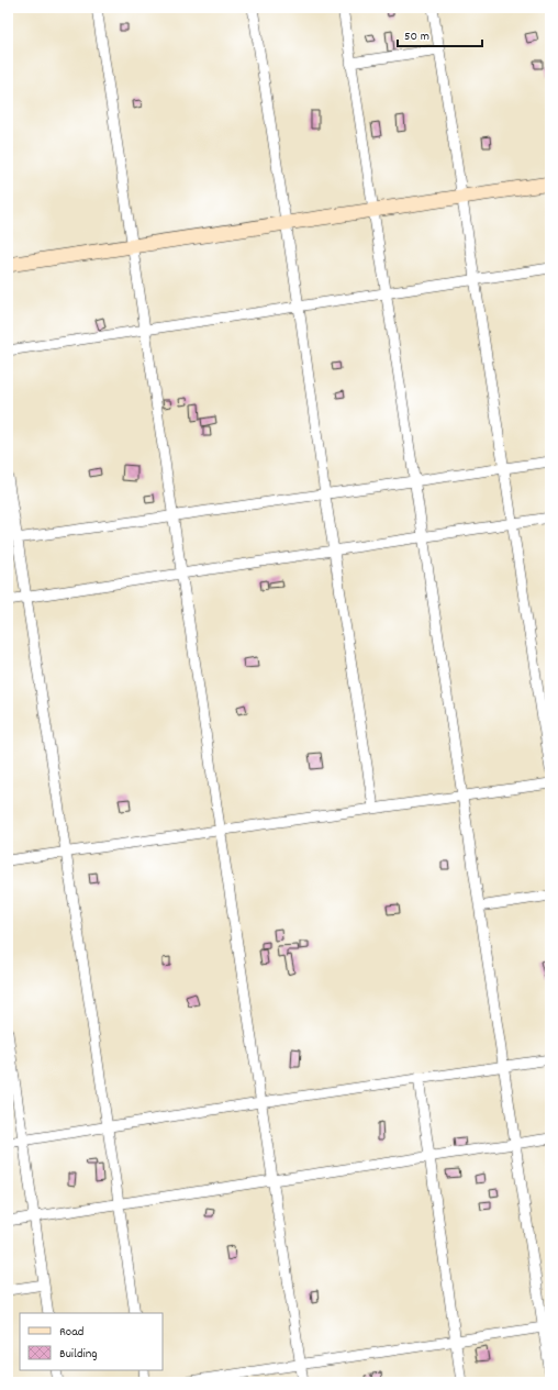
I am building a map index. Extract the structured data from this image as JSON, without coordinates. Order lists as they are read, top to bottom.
{
  "legend": ["Road", "Building"],
  "scale_bar": "50 m"
}
